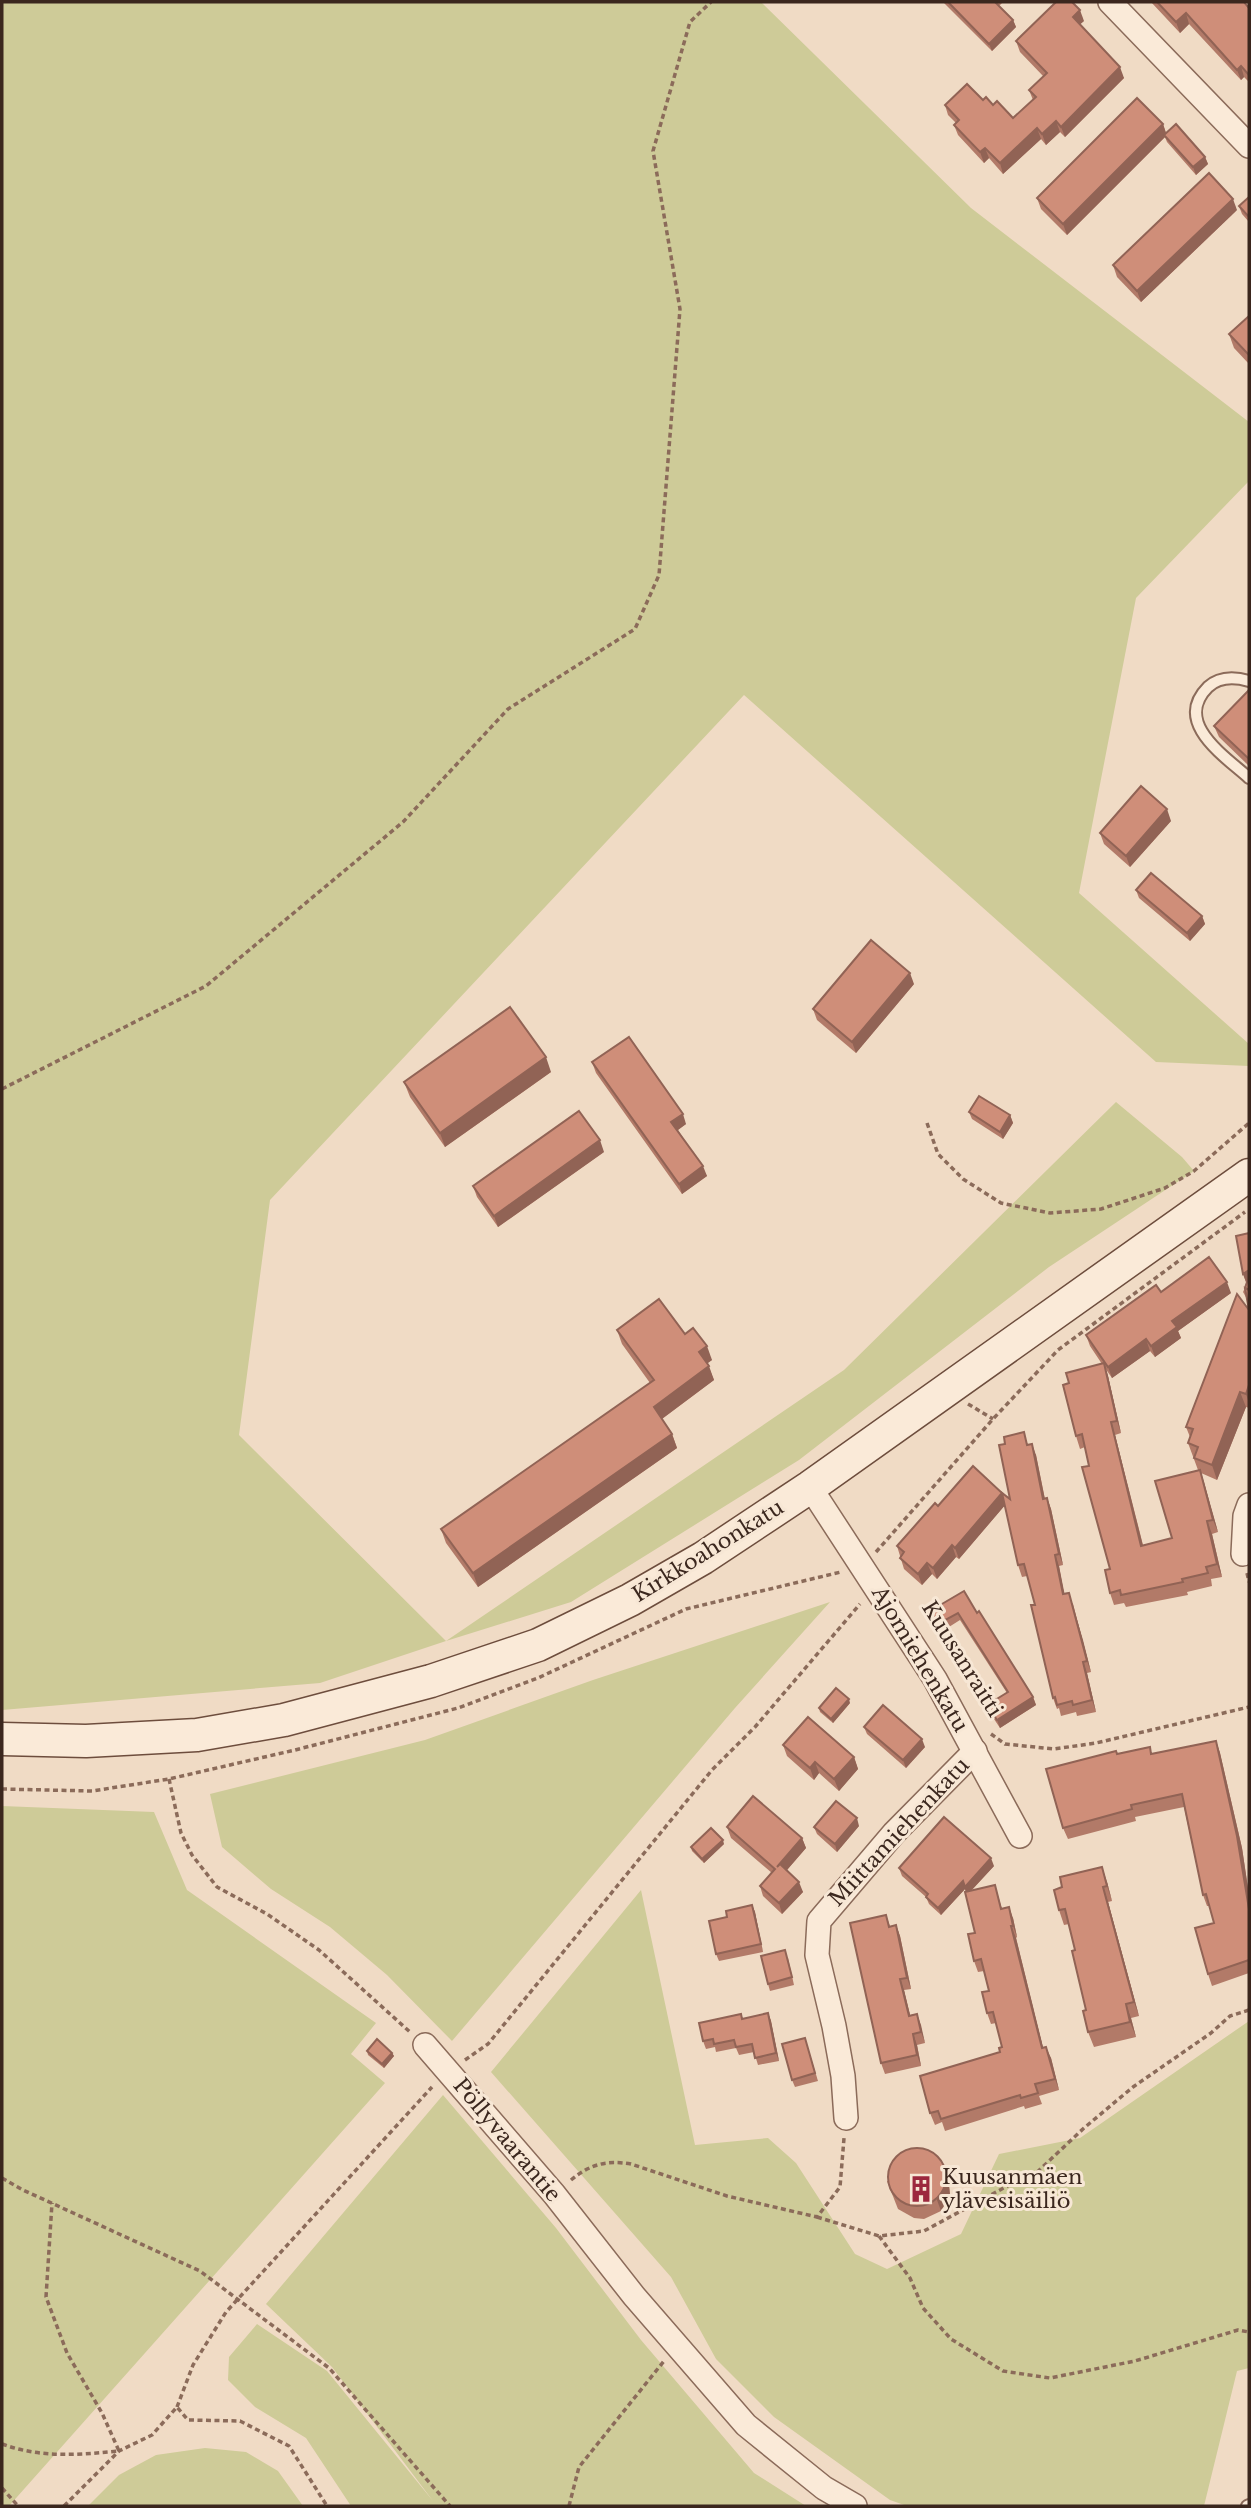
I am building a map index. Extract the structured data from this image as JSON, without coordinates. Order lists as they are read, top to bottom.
{
  "streets": {
    "street": [
      "Kirkkoahonkatu",
      "Ajomiehenkatu",
      "Miittamiehenkatu",
      "Pöllyvaarantie"
    ],
    "path": ["Kuusanraitti"]
  },
  "crossings": [
    ["Kirkkoahonkatu", "Ajomiehenkatu"],
    ["Ajomiehenkatu", "Miittamiehenkatu"]
  ],
  "places": {
    "building": ["Kuusanmäen ylävesisäiliö"]
  }
}
